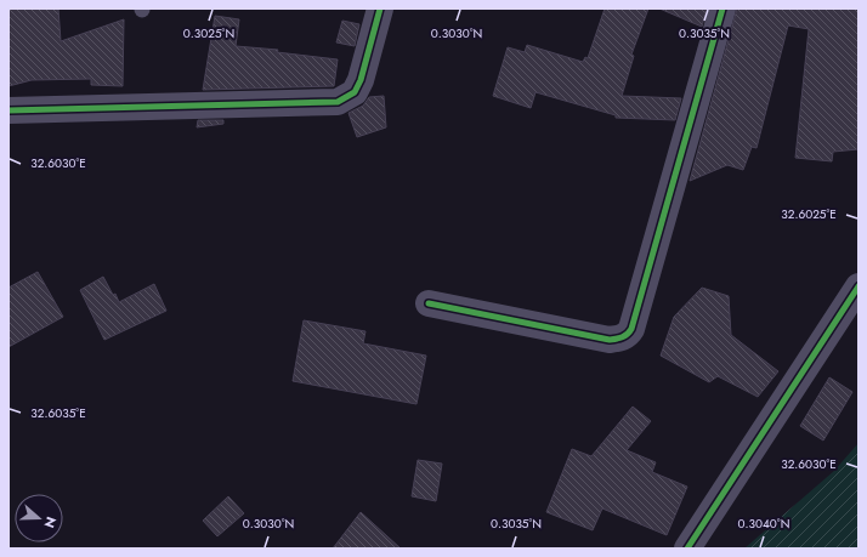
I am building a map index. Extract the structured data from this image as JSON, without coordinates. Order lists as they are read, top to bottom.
{
  "north": "right",
  "coordinates": [
    "0.3025°N",
    "0.3030°N",
    "0.3035°N",
    "32.6030°E",
    "32.6025°E",
    "32.6035°E",
    "0.3040°N"
  ]
}
